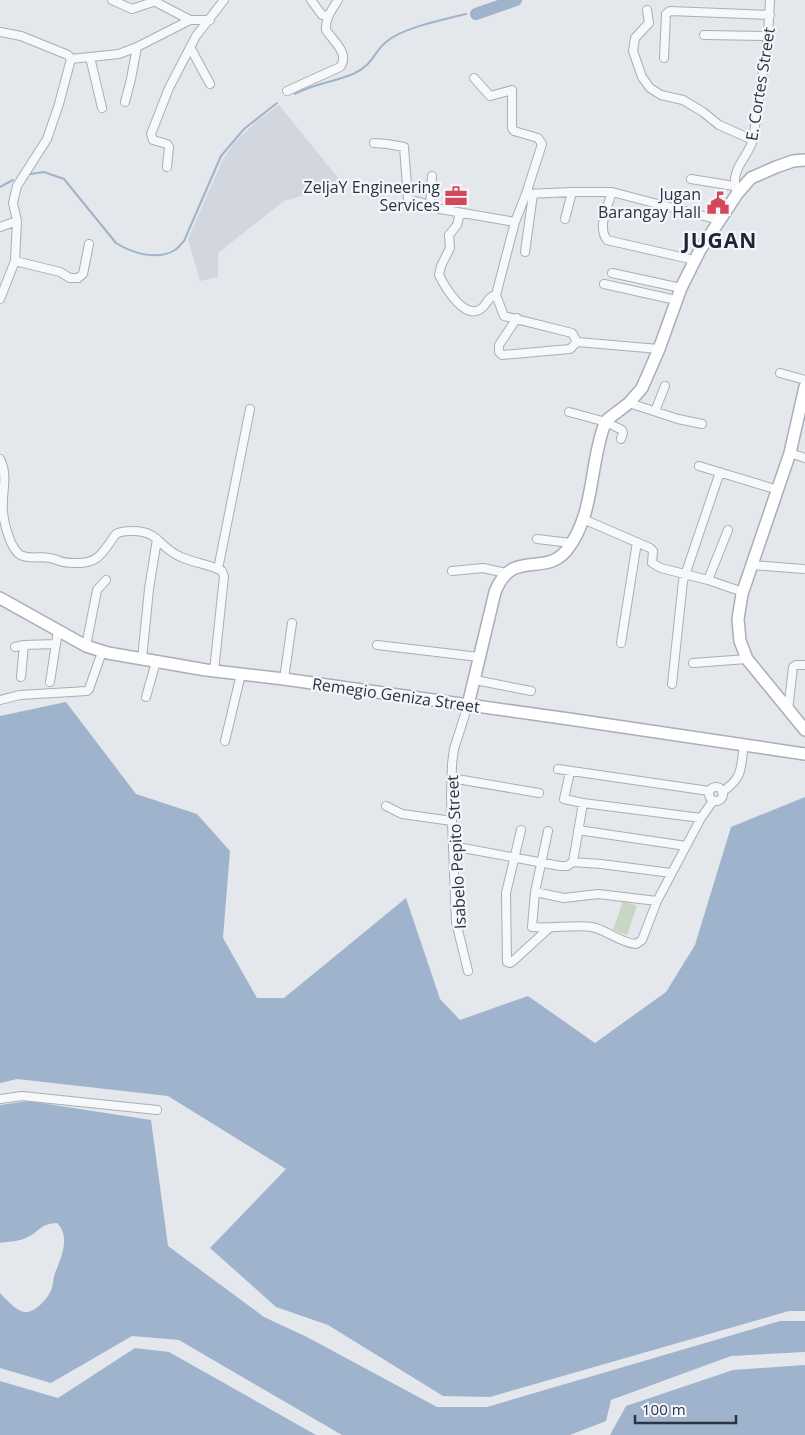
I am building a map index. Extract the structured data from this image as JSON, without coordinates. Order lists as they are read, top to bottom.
{
  "streets": {
    "street": ["E. Cortes Street", "Remegio Geniza Street", "Isabelo Pepito Street"]
  },
  "crossings": [
    ["Remegio Geniza Street", "Isabelo Pepito Street"]
  ],
  "districts": ["JUGAN"],
  "places": {
    "office": ["ZeljaY Engineering Services"],
    "public building": ["Jugan Barangay Hall"]
  },
  "scale_bar": "100 m"
}
